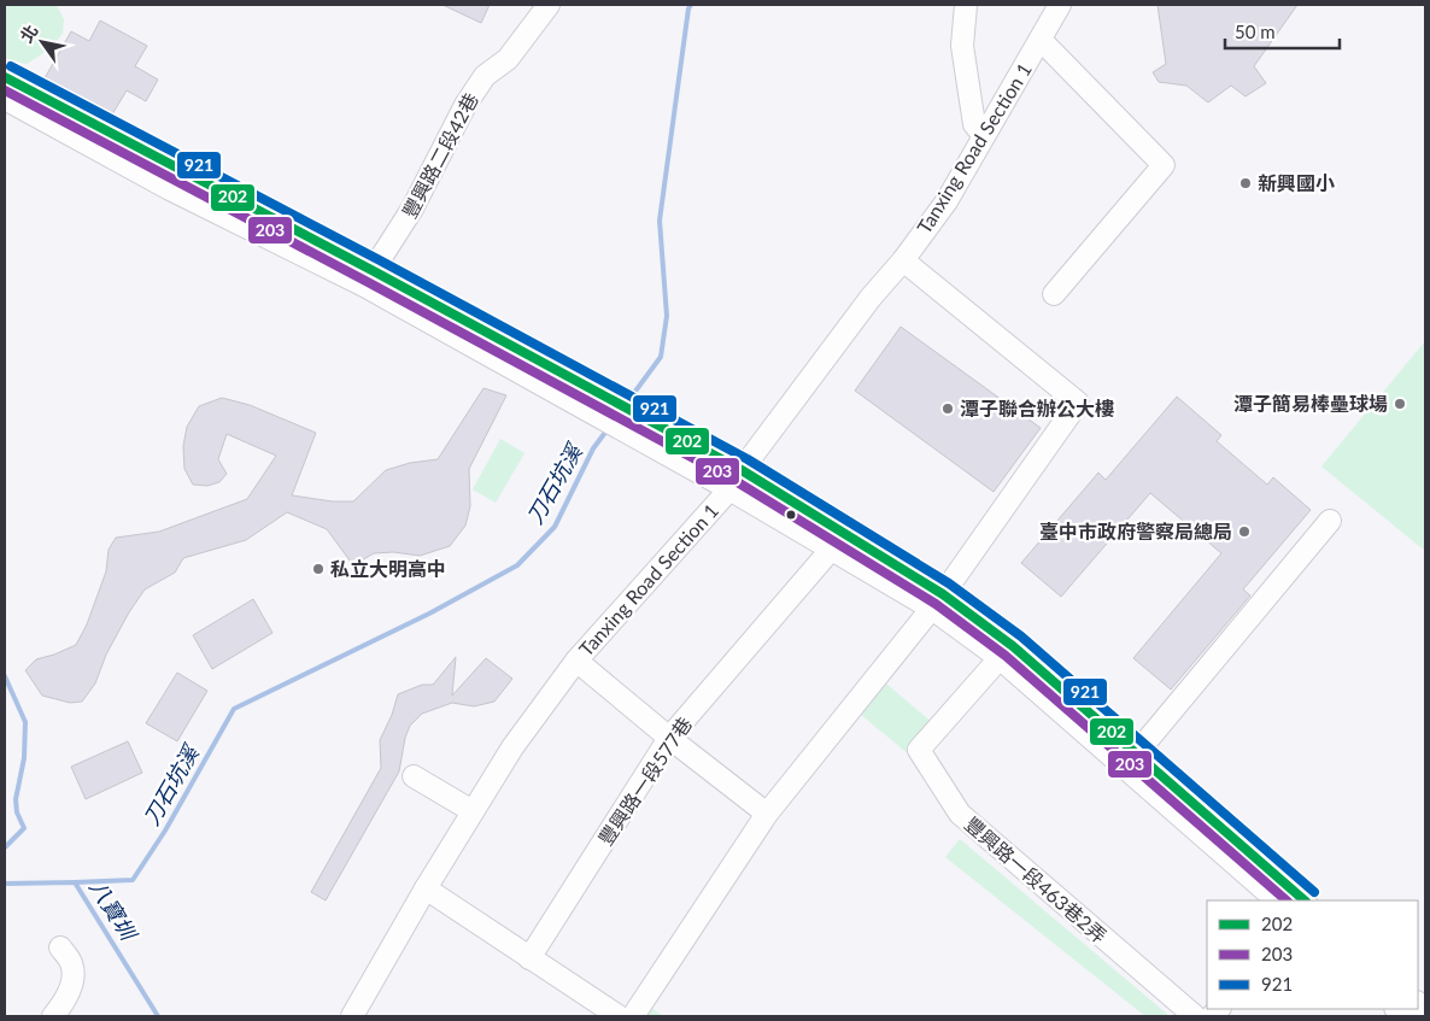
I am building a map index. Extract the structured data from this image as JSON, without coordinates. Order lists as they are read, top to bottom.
{
  "streets": {
    "street": [
      "Tanxing Road Section 1",
      "豐興路二段42巷",
      "豐興路一段577巷",
      "豐興路一段463巷2弄"
    ]
  },
  "water": ["刀石坑溪", "八寶圳"],
  "places": [
    "新興國小",
    "潭子簡易棒壘球場",
    "潭子聯合辦公大樓",
    "臺中市政府警察局總局",
    "私立大明高中"
  ],
  "lines": ["transit line 921", "transit line 202", "transit line 203"],
  "legend": ["202", "203", "921"],
  "scale_bar": "50 m",
  "north": "top left"
}
